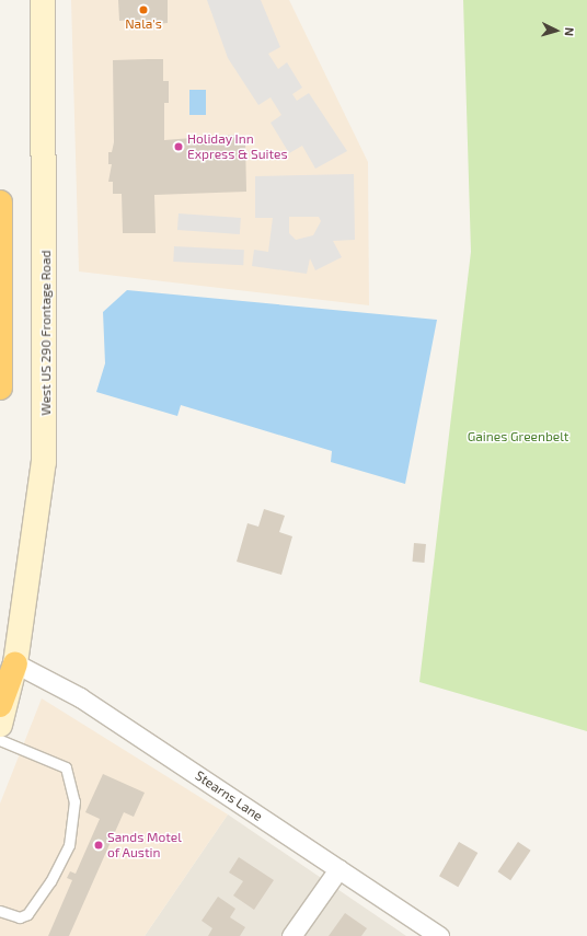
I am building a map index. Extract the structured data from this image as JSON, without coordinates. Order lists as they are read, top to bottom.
{
  "streets": {
    "main road": ["West US 290 Frontage Road"],
    "street": ["Stearns Lane"]
  },
  "crossings": [
    ["West US 290 Frontage Road", "Stearns Lane"]
  ],
  "parks": ["Gaines Greenbelt"],
  "places": ["Nala's", "Holiday Inn Express & Suites", "Sands Motel of Austin"],
  "north": "right"
}
